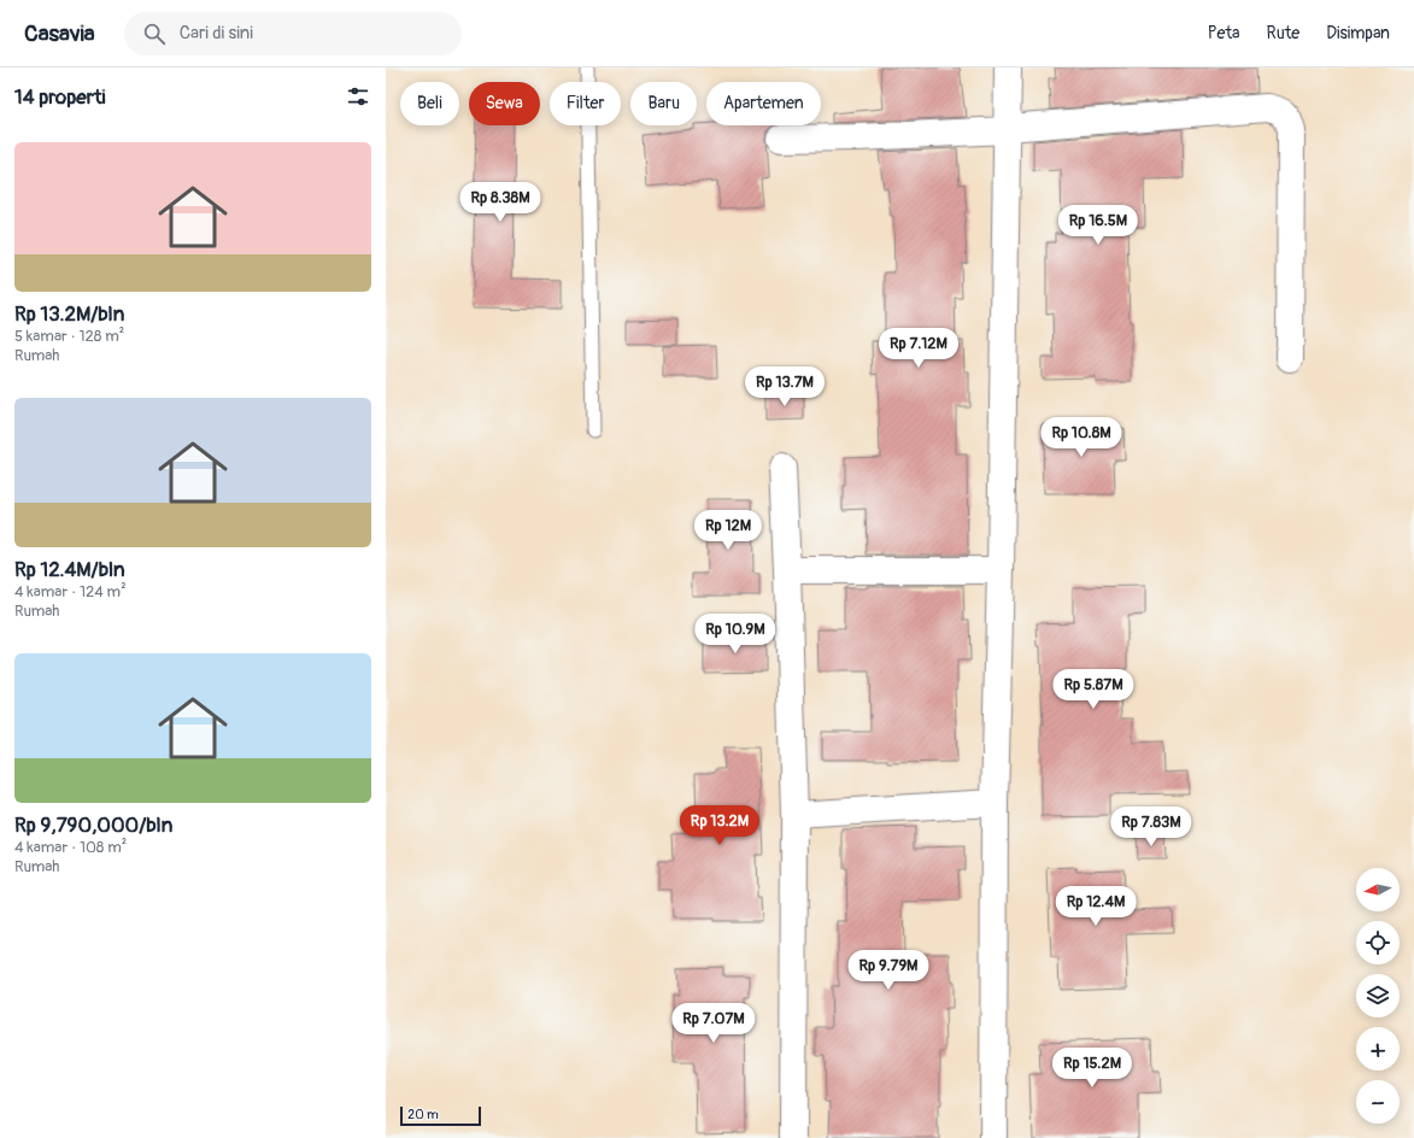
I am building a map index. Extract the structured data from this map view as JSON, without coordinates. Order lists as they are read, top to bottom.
{
  "scale_bar": "20 m",
  "north": "left",
  "page": {
    "header": "Casavia",
    "search": "Cari di sini",
    "nav": ["Peta", "Rute", "Disimpan"],
    "heading": "14 properti",
    "chip": [
      "Beli",
      "Sewa",
      "Filter",
      "Baru",
      "Apartemen"
    ],
    "list": [
      {
        "name": "Rp 13.2M/bln",
        "note": "5 kamar · 128 m² · Rumah"
      },
      {
        "name": "Rp 12.4M/bln",
        "note": "4 kamar · 124 m² · Rumah"
      },
      {
        "name": "Rp 9,790,000/bln",
        "note": "4 kamar · 108 m² · Rumah"
      }
    ],
    "price": [
      "Rp 8.38M",
      "Rp 16.5M",
      "Rp 7.12M",
      "Rp 13.7M",
      "Rp 10.8M",
      "Rp 12M",
      "Rp 10.9M",
      "Rp 5.87M",
      "Rp 13.2M",
      "Rp 7.83M",
      "Rp 12.4M",
      "Rp 9.79M",
      "Rp 7.07M",
      "Rp 15.2M"
    ],
    "map_buttons": ["+", "−"],
    "scale": "20 m"
  }
}
